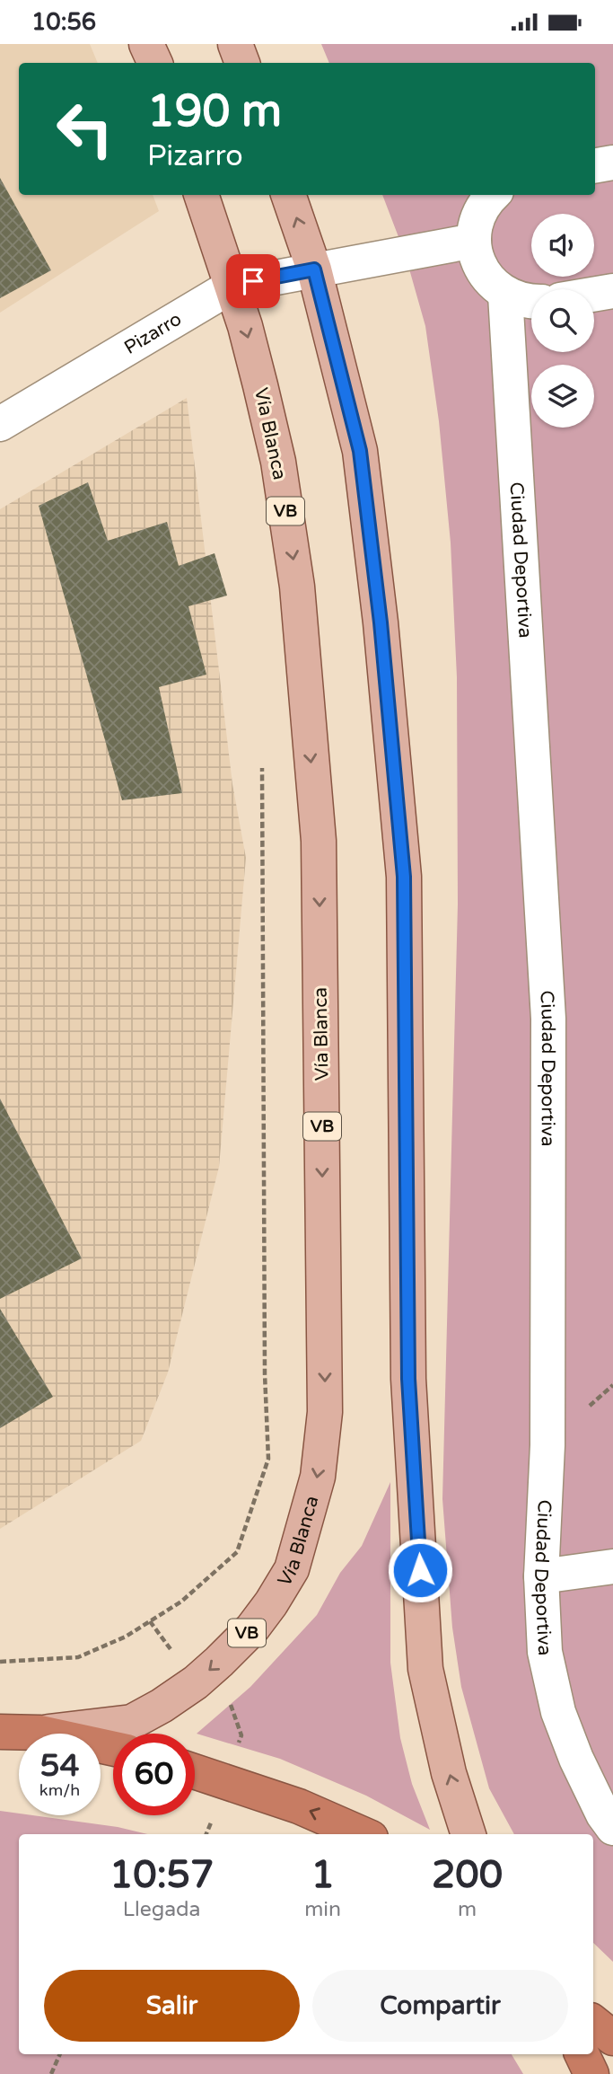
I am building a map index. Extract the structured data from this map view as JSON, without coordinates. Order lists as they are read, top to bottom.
{
  "streets": {
    "main road": ["Vía Blanca", "VB"],
    "street": ["Pizarro", "Ciudad Deportiva"]
  },
  "crossings": [
    ["Pizarro", "Vía Blanca"]
  ],
  "page": {
    "status": "10:56",
    "turn": ["190 m", "Pizarro"],
    "speed": "54 km/h",
    "limit": "60",
    "eta": [
      "10:57",
      "Llegada",
      "1",
      "min",
      "200",
      "m"
    ],
    "buttons": ["Salir", "Compartir"]
  }
}
